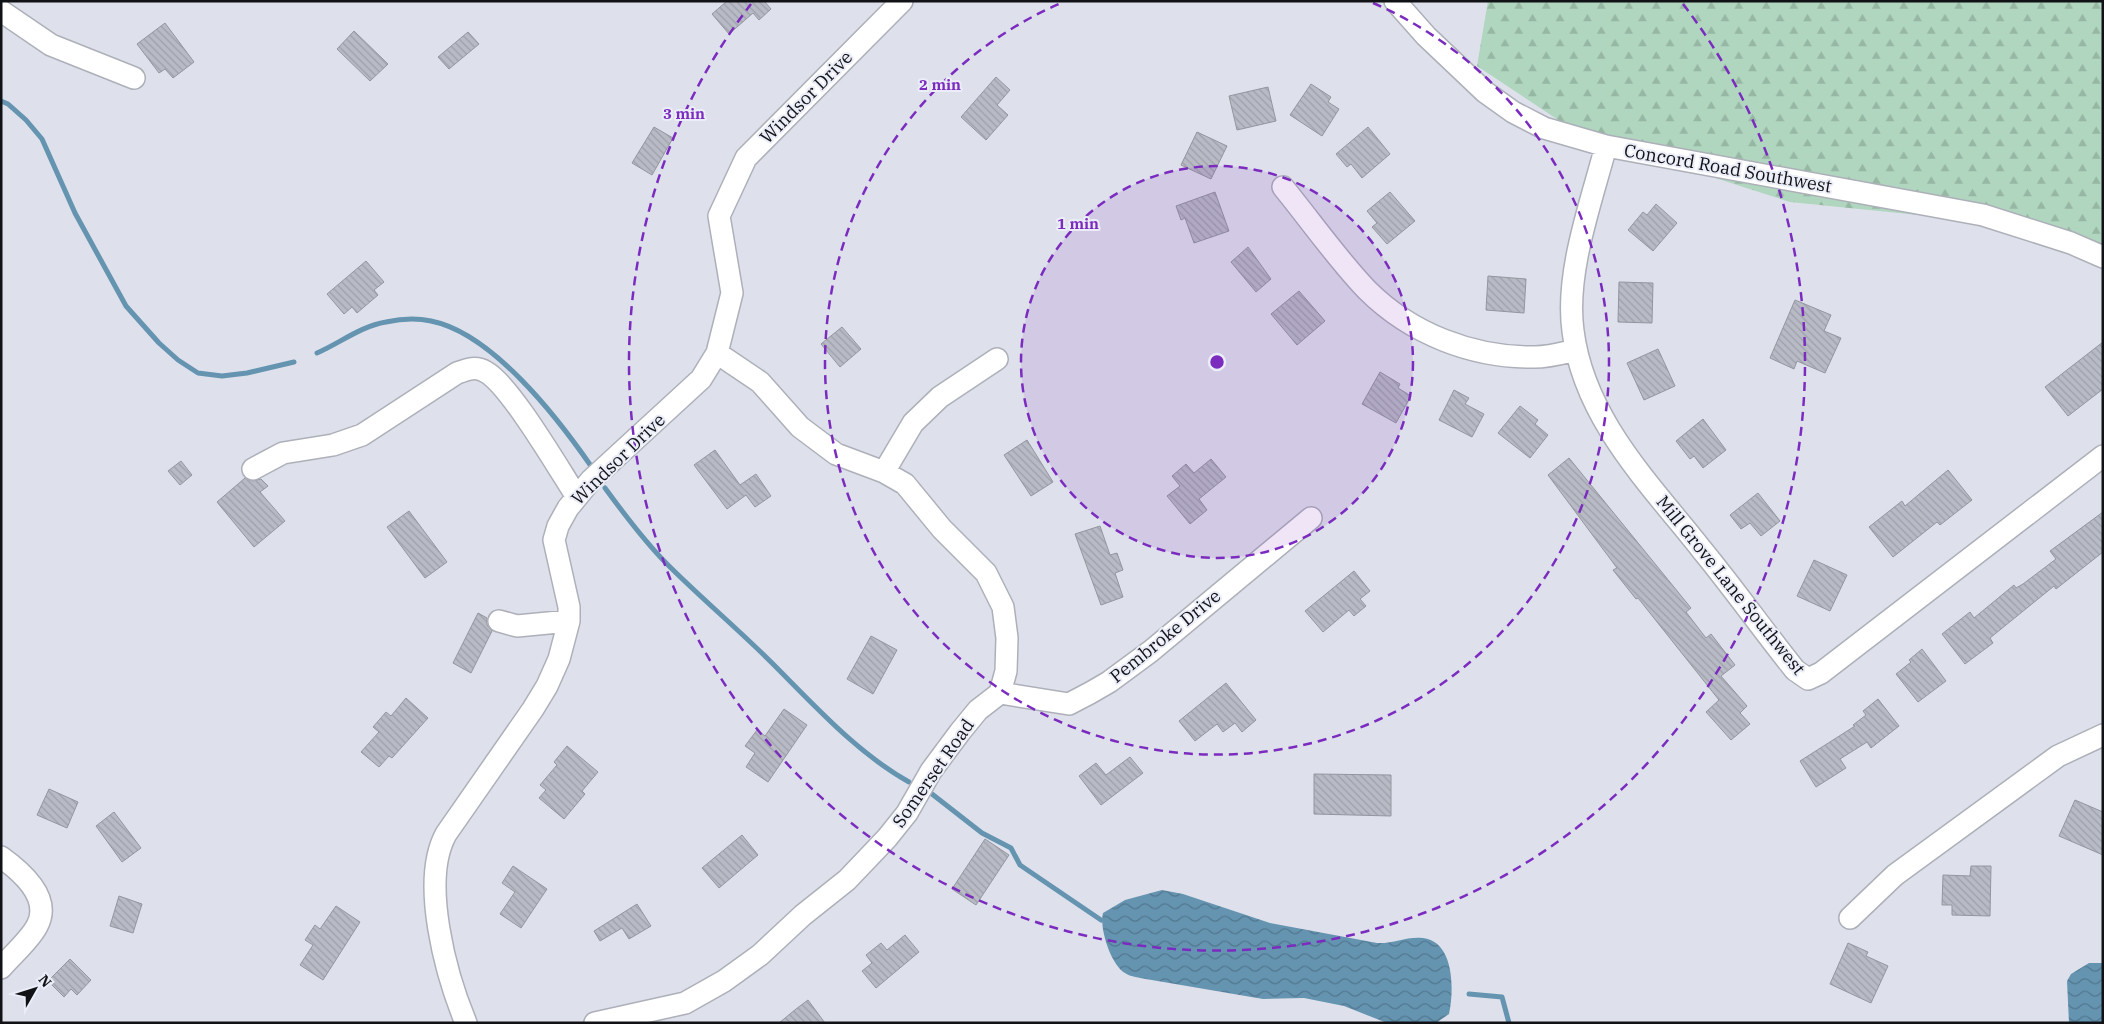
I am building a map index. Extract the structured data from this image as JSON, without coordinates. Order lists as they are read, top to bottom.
{
  "streets": {
    "street": [
      "Windsor Drive",
      "Concord Road Southwest",
      "Mill Grove Lane Southwest",
      "Pembroke Drive",
      "Somerset Road"
    ]
  },
  "crossings": [
    ["Concord Road Southwest", "Mill Grove Lane Southwest"],
    ["Pembroke Drive", "Somerset Road"]
  ],
  "north": "top right",
  "rings": ["2 min", "3 min", "1 min"]
}
